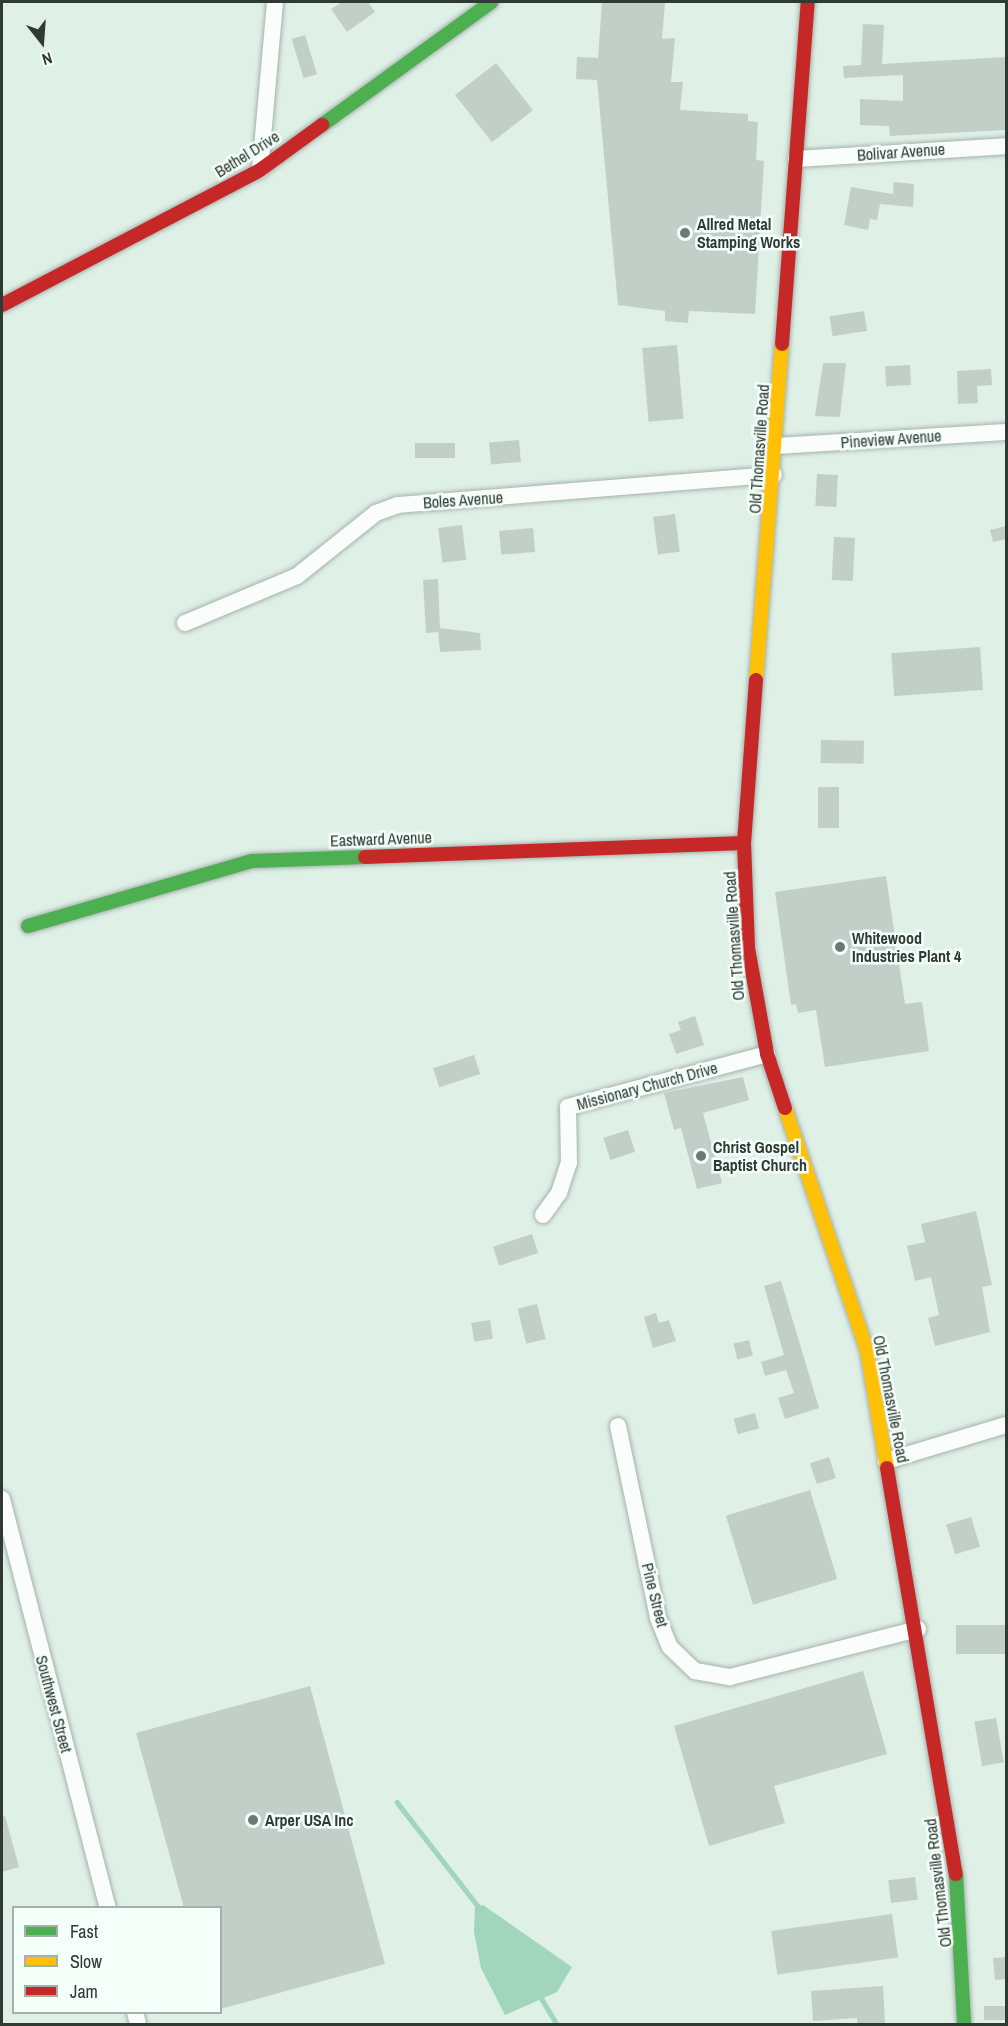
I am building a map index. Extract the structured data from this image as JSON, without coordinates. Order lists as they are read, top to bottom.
{
  "streets": {
    "street": [
      "Bolivar Avenue",
      "Bethel Drive",
      "Pineview Avenue",
      "Old Thomasville Road",
      "Boles Avenue",
      "Eastward Avenue",
      "Missionary Church Drive",
      "Pine Street",
      "Southwest Street"
    ]
  },
  "crossings": [
    ["Bolivar Avenue", "Old Thomasville Road"],
    ["Pineview Avenue", "Old Thomasville Road"],
    ["Old Thomasville Road", "Boles Avenue"],
    ["Old Thomasville Road", "Eastward Avenue"],
    ["Old Thomasville Road", "Missionary Church Drive"],
    ["Old Thomasville Road", "Pine Street"]
  ],
  "places": [
    "Allred Metal Stamping Works",
    "Whitewood Industries Plant 4",
    "Christ Gospel Baptist Church",
    "Arper USA Inc"
  ],
  "legend": ["Fast", "Slow", "Jam"],
  "north": "bottom"
}
